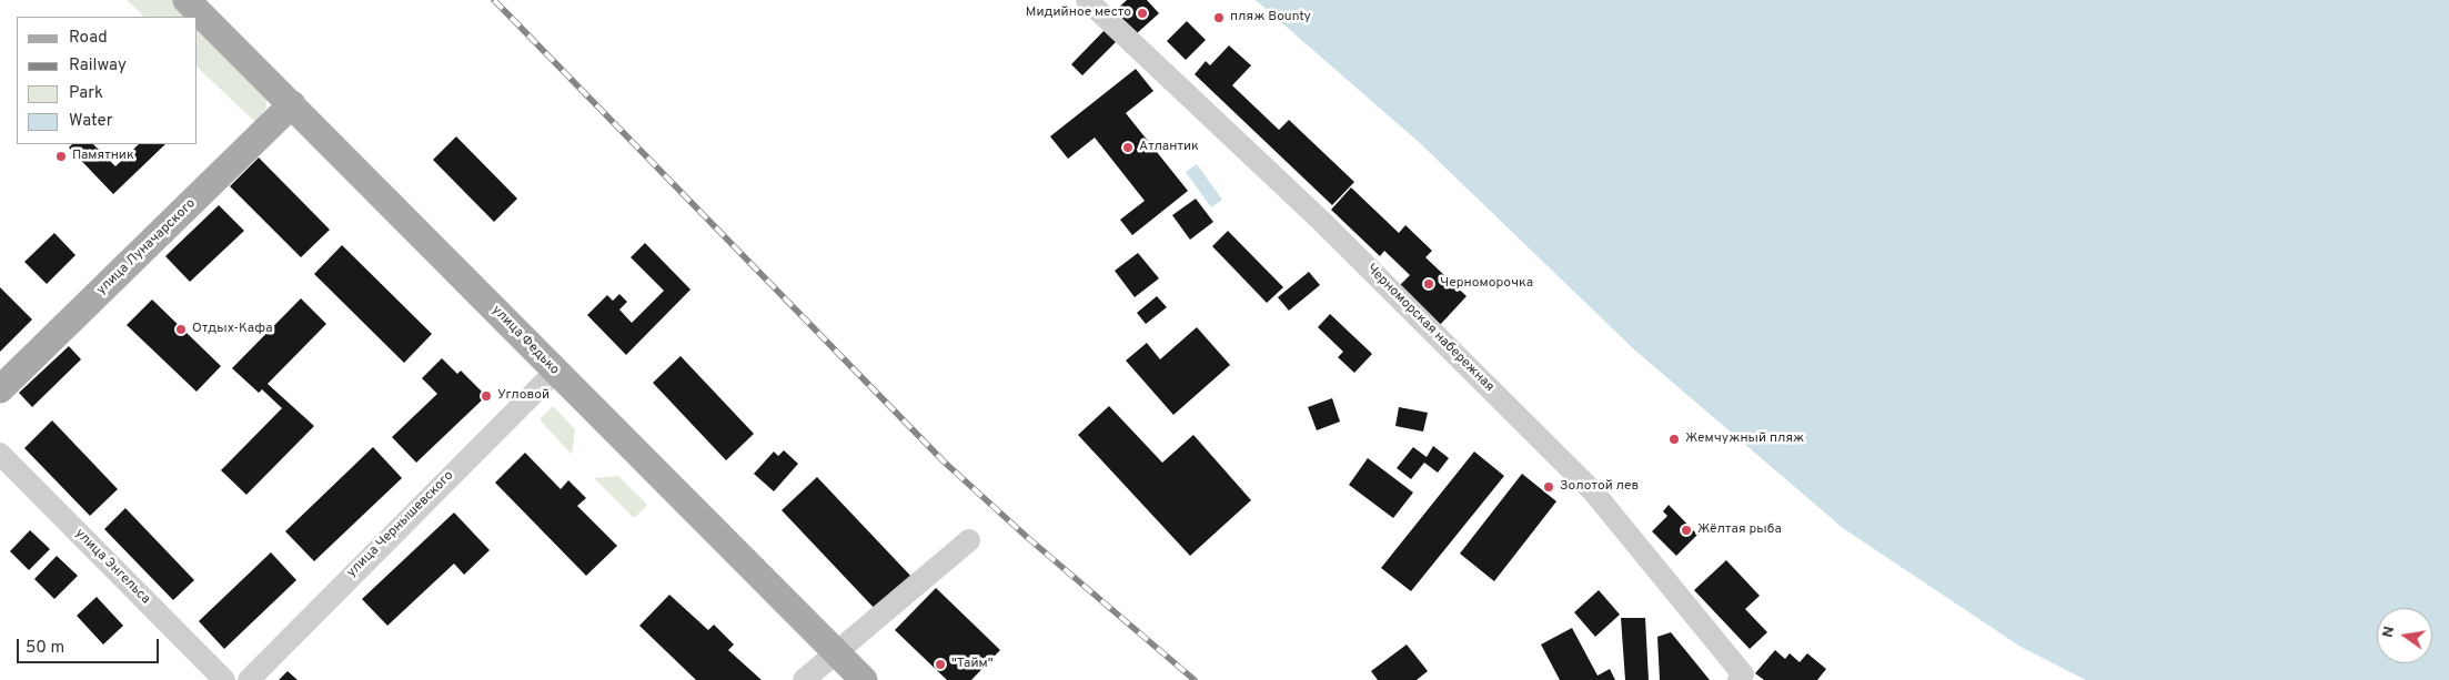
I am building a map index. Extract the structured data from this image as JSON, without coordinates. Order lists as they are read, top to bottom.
{
  "streets": {
    "main road": ["улица Луначарского", "улица Федько"],
    "street": ["Черноморская набережная", "улица Чернышевского", "улица Энгельса"]
  },
  "crossings": [
    ["улица Луначарского", "улица Федько"],
    ["улица Федько", "улица Чернышевского"]
  ],
  "places": [
    "Мидийное место",
    "пляж Bounty",
    "Атлантик",
    "Памятник",
    "Черноморочка",
    "Отдых-Кафа",
    "Угловой",
    "Жемчужный пляж",
    "Золотой лев",
    "Жёлтая рыба",
    "\"Тайм\""
  ],
  "legend": [
    "Road",
    "Railway",
    "Park",
    "Water"
  ],
  "scale_bar": "50 m",
  "north": "left"
}
